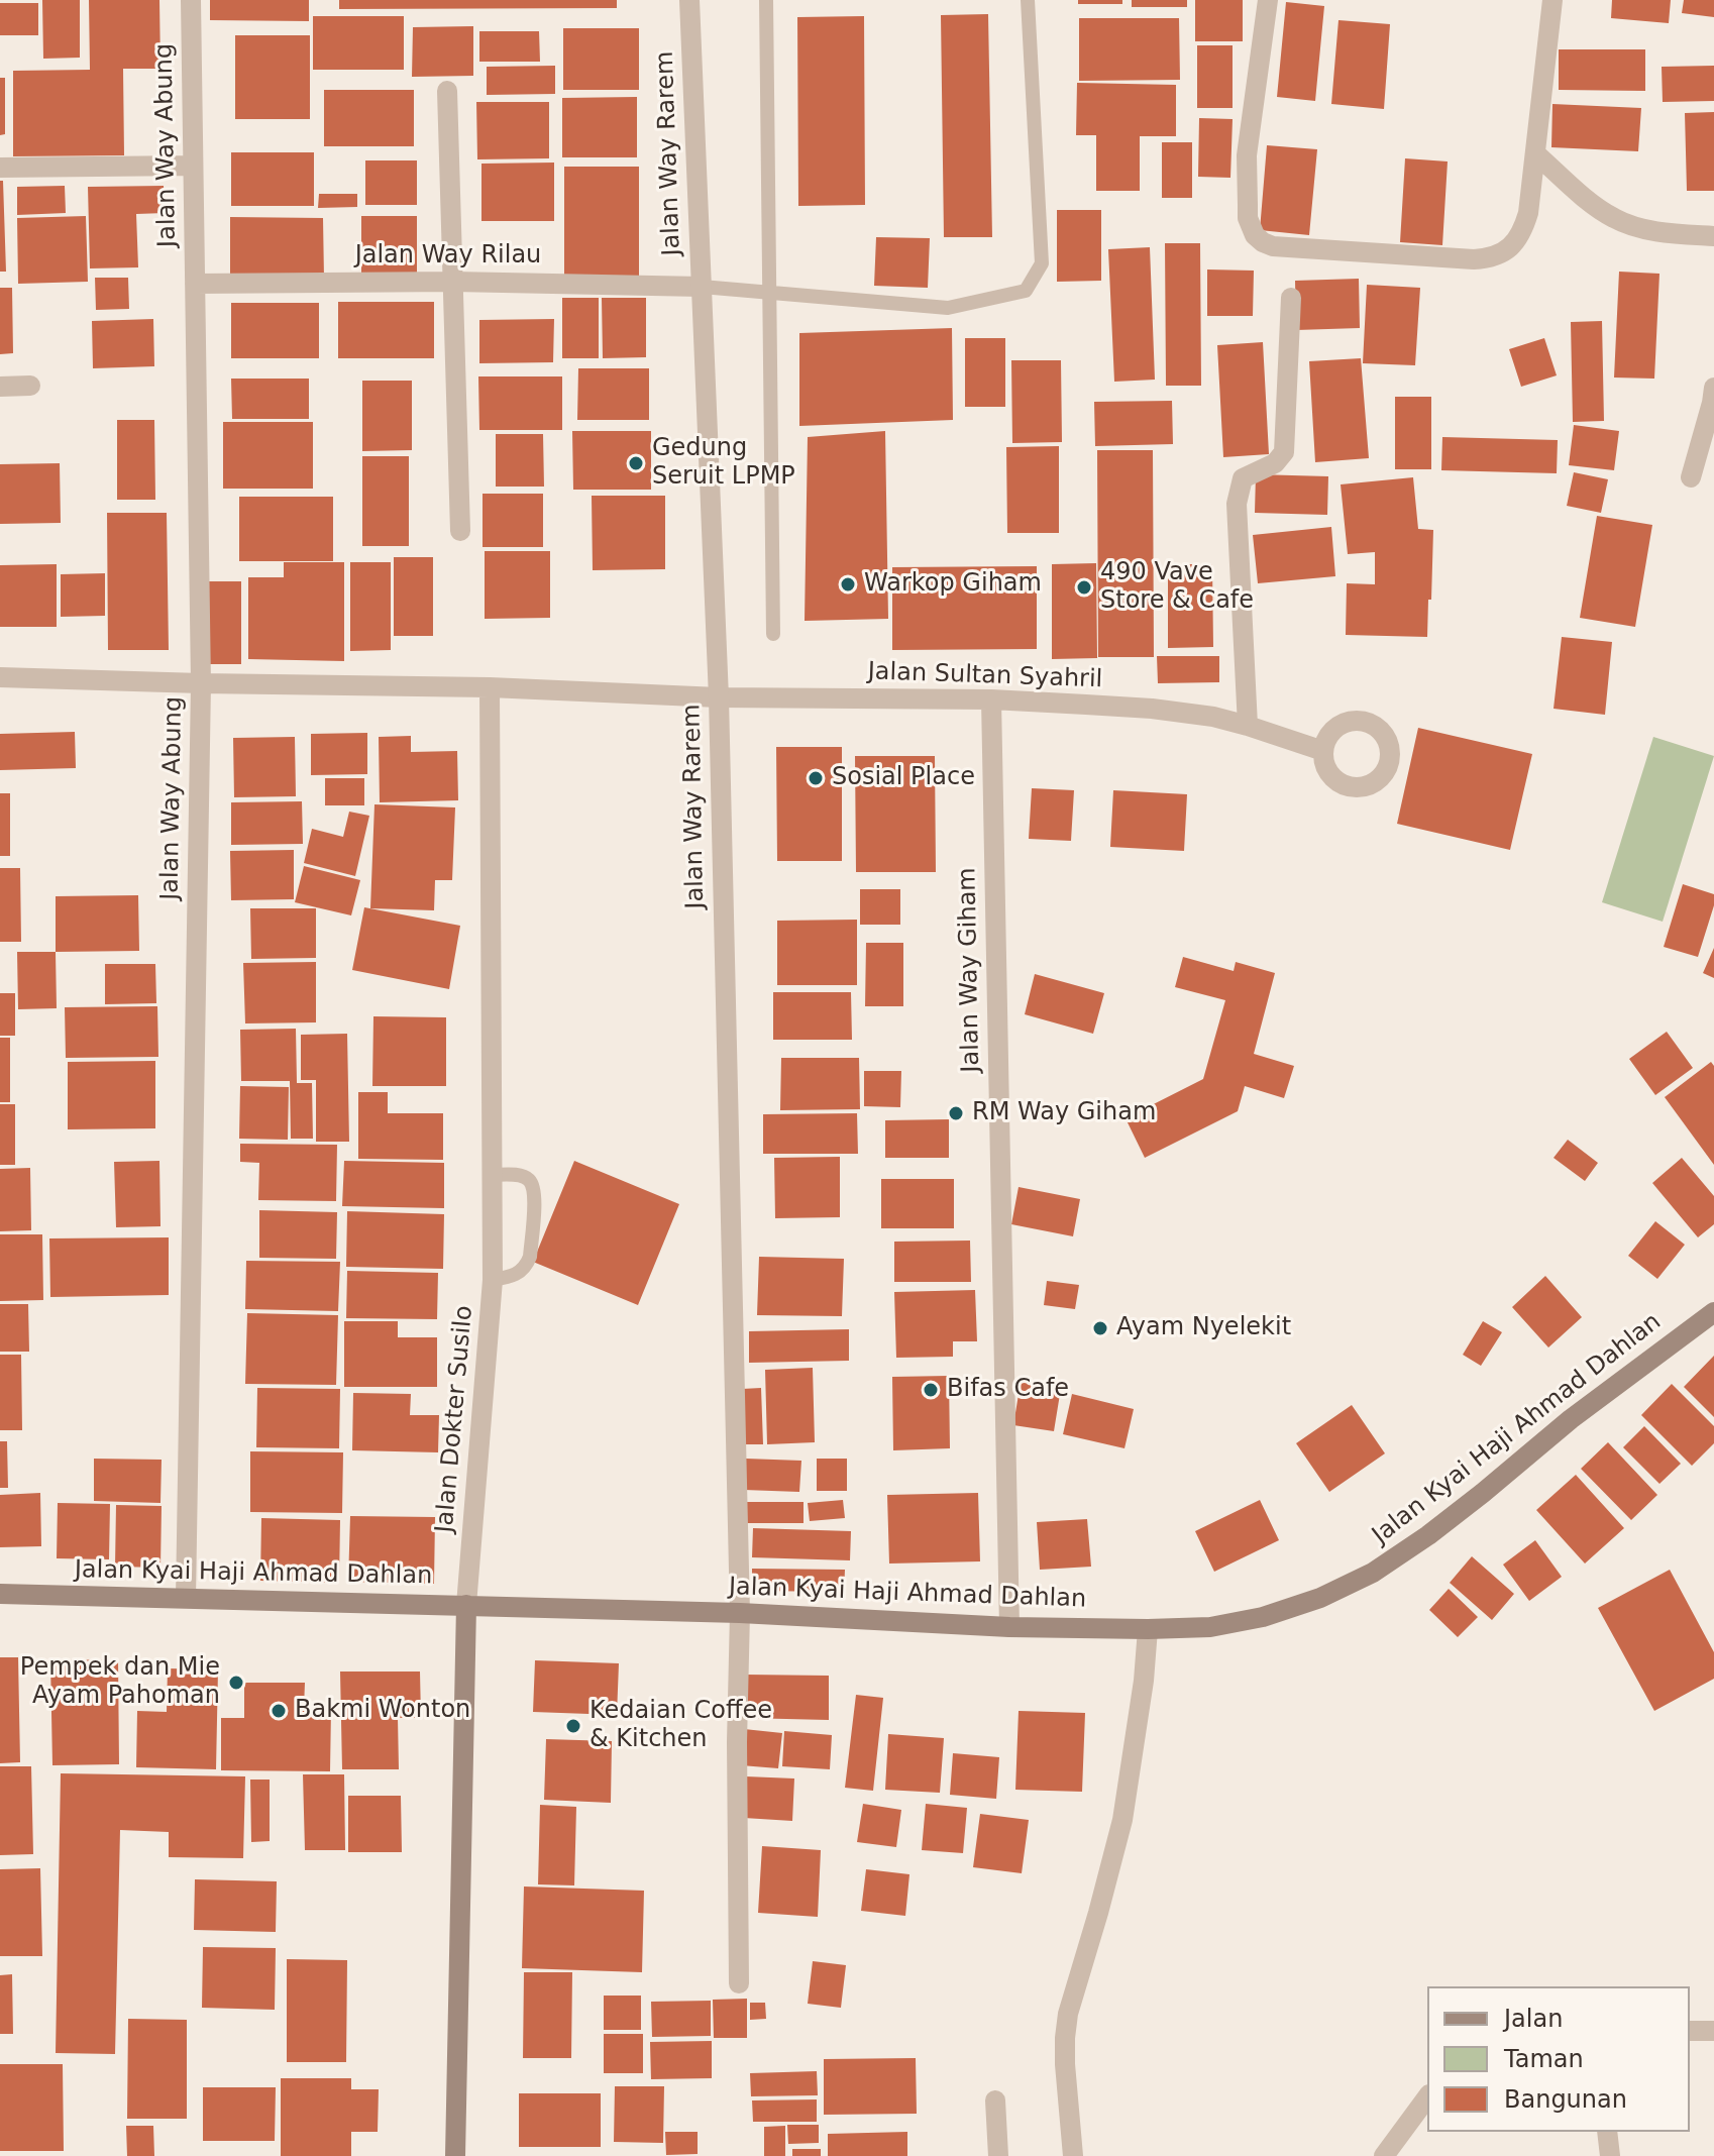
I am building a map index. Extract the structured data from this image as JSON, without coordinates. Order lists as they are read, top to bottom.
{
  "streets": {
    "main road": ["Jalan Dokter Susilo", "Jalan Kyai Haji Ahmad Dahlan"],
    "street": [
      "Jalan Way Abung",
      "Jalan Way Rarem",
      "Jalan Way Rilau",
      "Jalan Sultan Syahril",
      "Jalan Way Giham"
    ]
  },
  "crossings": [
    ["Jalan Way Abung", "Jalan Way Rilau"],
    ["Jalan Way Abung", "Jalan Sultan Syahril"],
    ["Jalan Way Abung", "Jalan Kyai Haji Ahmad Dahlan"],
    ["Jalan Way Rarem", "Jalan Way Rilau"],
    ["Jalan Way Rarem", "Jalan Sultan Syahril"],
    ["Jalan Way Rarem", "Jalan Kyai Haji Ahmad Dahlan"],
    ["Jalan Sultan Syahril", "Jalan Way Giham"],
    ["Jalan Sultan Syahril", "Jalan Dokter Susilo"],
    ["Jalan Way Giham", "Jalan Kyai Haji Ahmad Dahlan"],
    ["Jalan Dokter Susilo", "Jalan Kyai Haji Ahmad Dahlan"]
  ],
  "places": [
    "Gedung Seruit LPMP",
    "Warkop Giham",
    "490 Vave Store & Cafe",
    "Sosial Place",
    "RM Way Giham",
    "Ayam Nyelekit",
    "Bifas Cafe",
    "Pempek dan Mie Ayam Pahoman",
    "Bakmi Wonton",
    "Kedaian Coffee & Kitchen"
  ],
  "legend": ["Jalan", "Taman", "Bangunan"]
}
